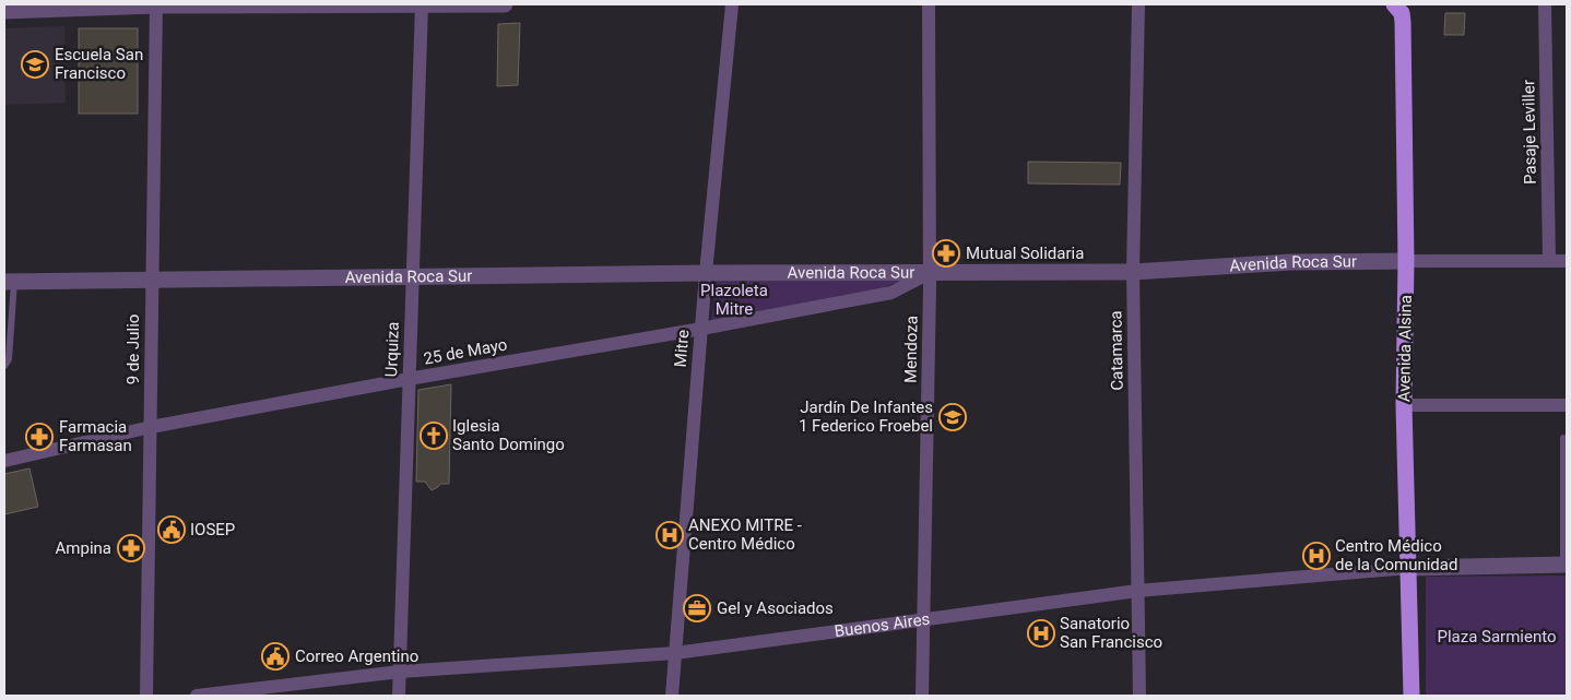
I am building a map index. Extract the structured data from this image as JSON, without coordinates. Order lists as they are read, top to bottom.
{
  "streets": {
    "highway": ["Avenida Alsina"],
    "street": [
      "Pasaje Leviller",
      "Avenida Roca Sur",
      "Mitre",
      "9 de Julio",
      "Urquiza",
      "Mendoza",
      "Catamarca",
      "25 de Mayo",
      "Buenos Aires"
    ]
  },
  "crossings": [
    ["Pasaje Leviller", "Avenida Roca Sur"],
    ["Avenida Roca Sur", "Mitre"],
    ["Avenida Roca Sur", "Avenida Alsina"],
    ["Avenida Roca Sur", "9 de Julio"],
    ["Avenida Roca Sur", "Urquiza"],
    ["Avenida Roca Sur", "Mendoza"],
    ["Avenida Roca Sur", "Catamarca"],
    ["Avenida Roca Sur", "25 de Mayo"],
    ["Mitre", "25 de Mayo"],
    ["Mitre", "Buenos Aires"],
    ["Avenida Alsina", "Buenos Aires"],
    ["9 de Julio", "25 de Mayo"],
    ["Urquiza", "25 de Mayo"],
    ["Urquiza", "Buenos Aires"],
    ["Mendoza", "25 de Mayo"],
    ["Mendoza", "Buenos Aires"],
    ["Catamarca", "Buenos Aires"]
  ],
  "parks": ["Plazoleta Mitre", "Plaza Sarmiento"],
  "places": {
    "school or university": ["Escuela San Francisco", "Jardín De Infantes 1 Federico Froebel"],
    "pharmacy": ["Mutual Solidaria", "Farmacia Farmasan", "Ampina"],
    "church": ["Iglesia Santo Domingo"],
    "public building": ["IOSEP", "Correo Argentino"],
    "hospital": ["ANEXO MITRE - Centro Médico", "Centro Médico de la Comunidad", "Sanatorio San Francisco"],
    "office": ["Gel y Asociados"]
  }
}
